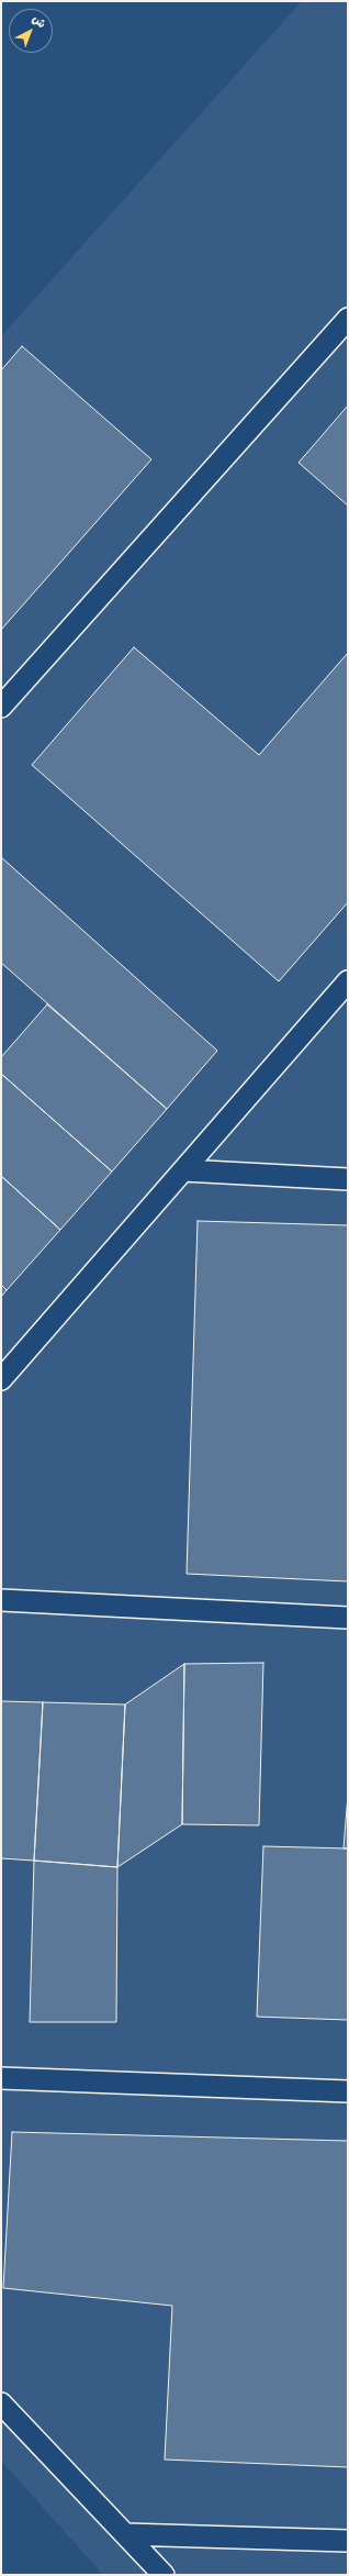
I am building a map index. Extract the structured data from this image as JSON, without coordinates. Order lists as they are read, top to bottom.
{
  "north": "top right"
}
